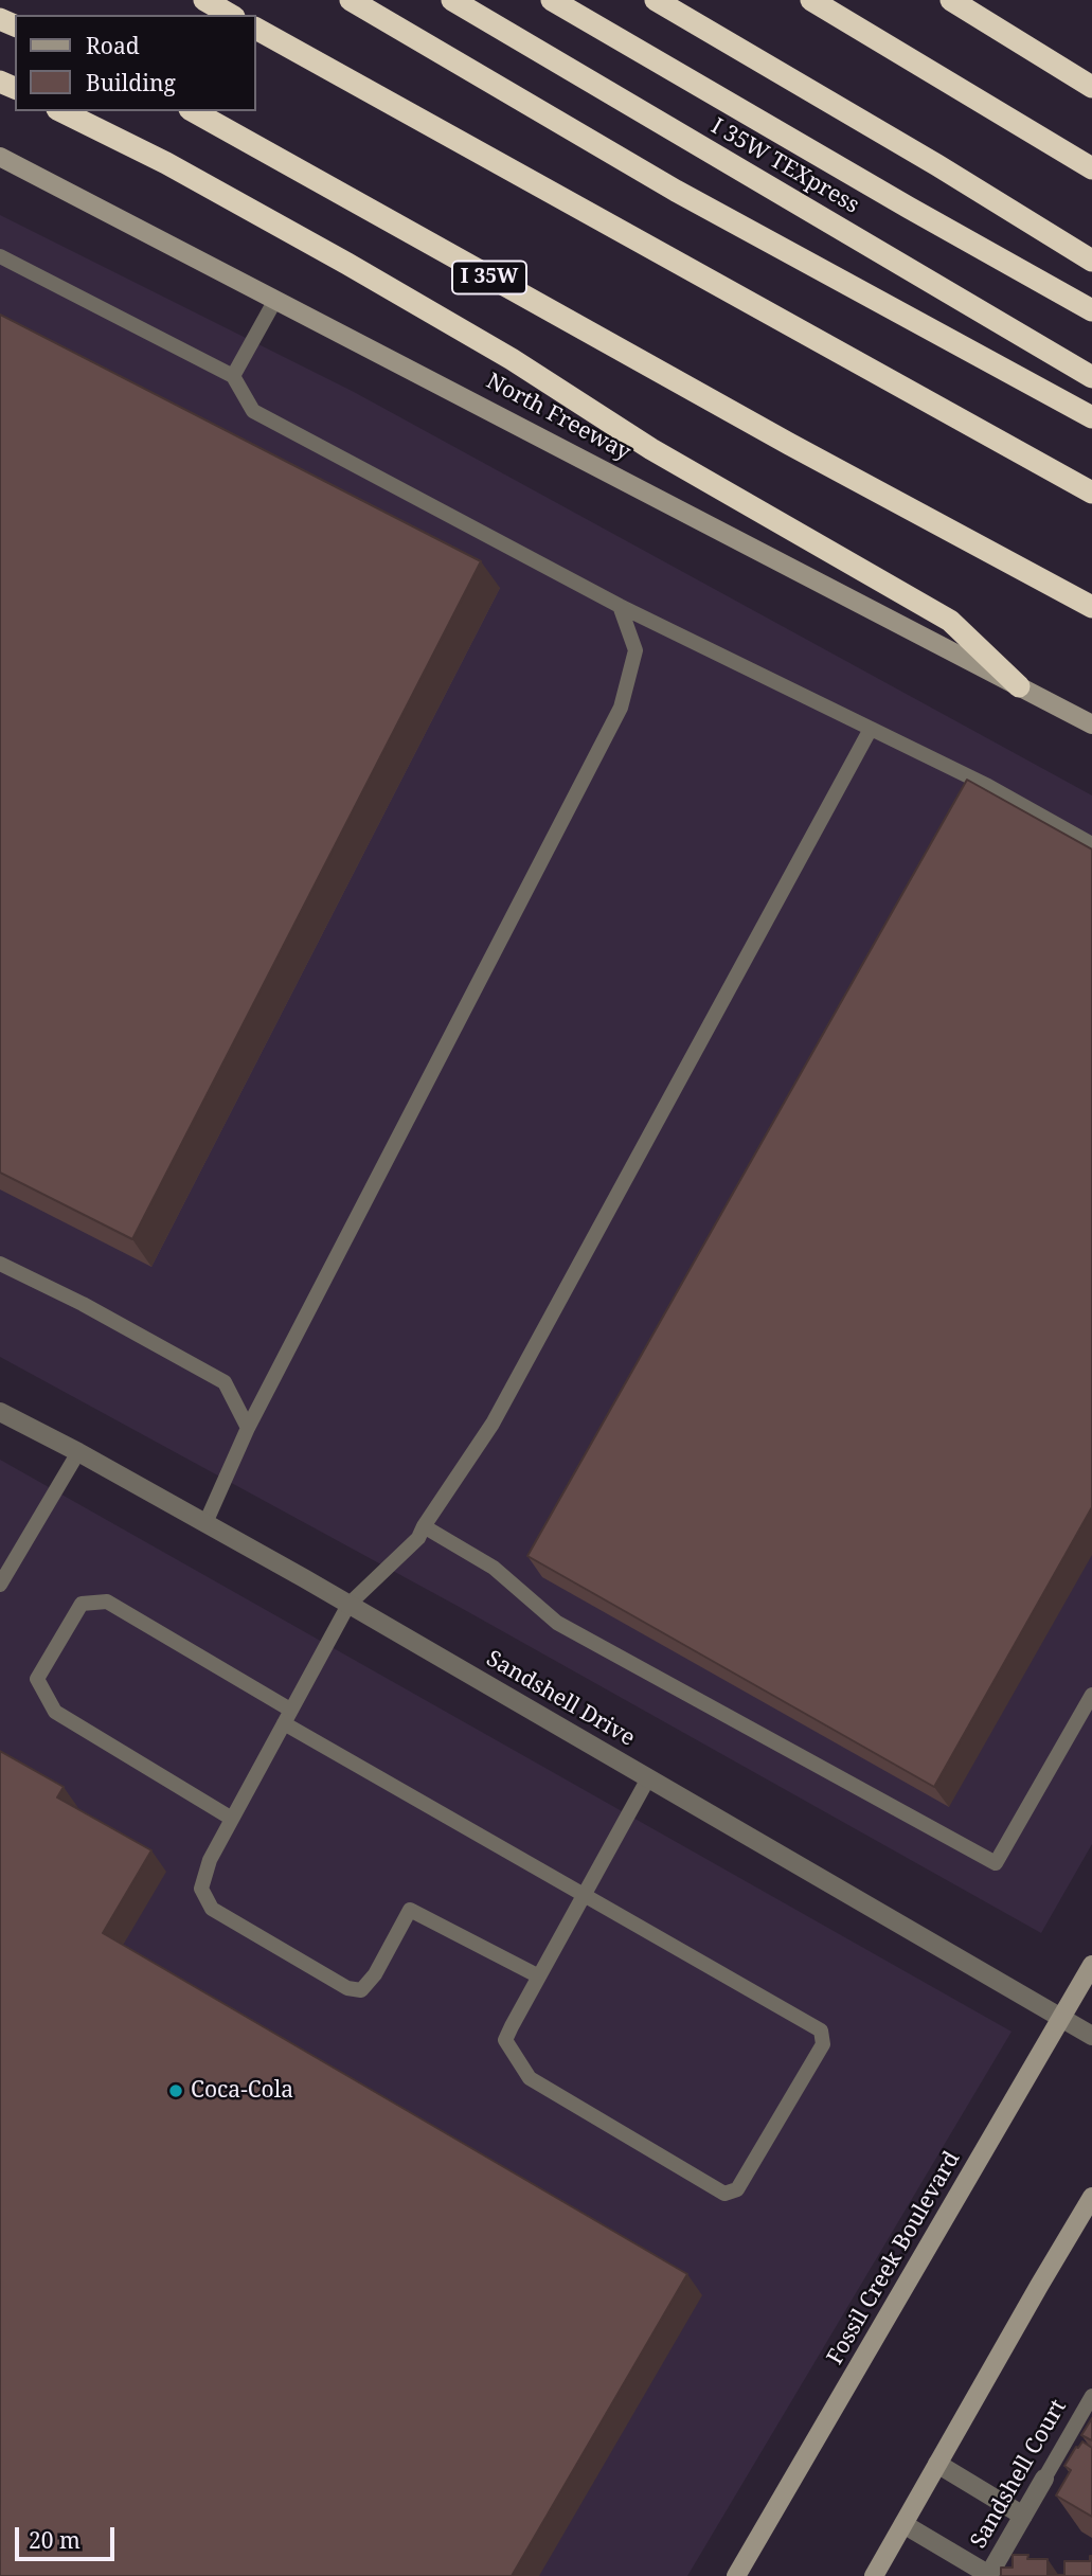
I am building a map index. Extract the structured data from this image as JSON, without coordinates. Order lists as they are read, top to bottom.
{
  "streets": {
    "highway": ["I 35W TEXpress", "I 35W"],
    "main road": ["North Freeway", "Fossil Creek Boulevard"],
    "street": ["Sandshell Drive", "Sandshell Court"]
  },
  "crossings": [
    ["Sandshell Drive", "Fossil Creek Boulevard"]
  ],
  "places": ["Coca-Cola"],
  "legend": ["Road", "Building"],
  "scale_bar": "20 m"
}
